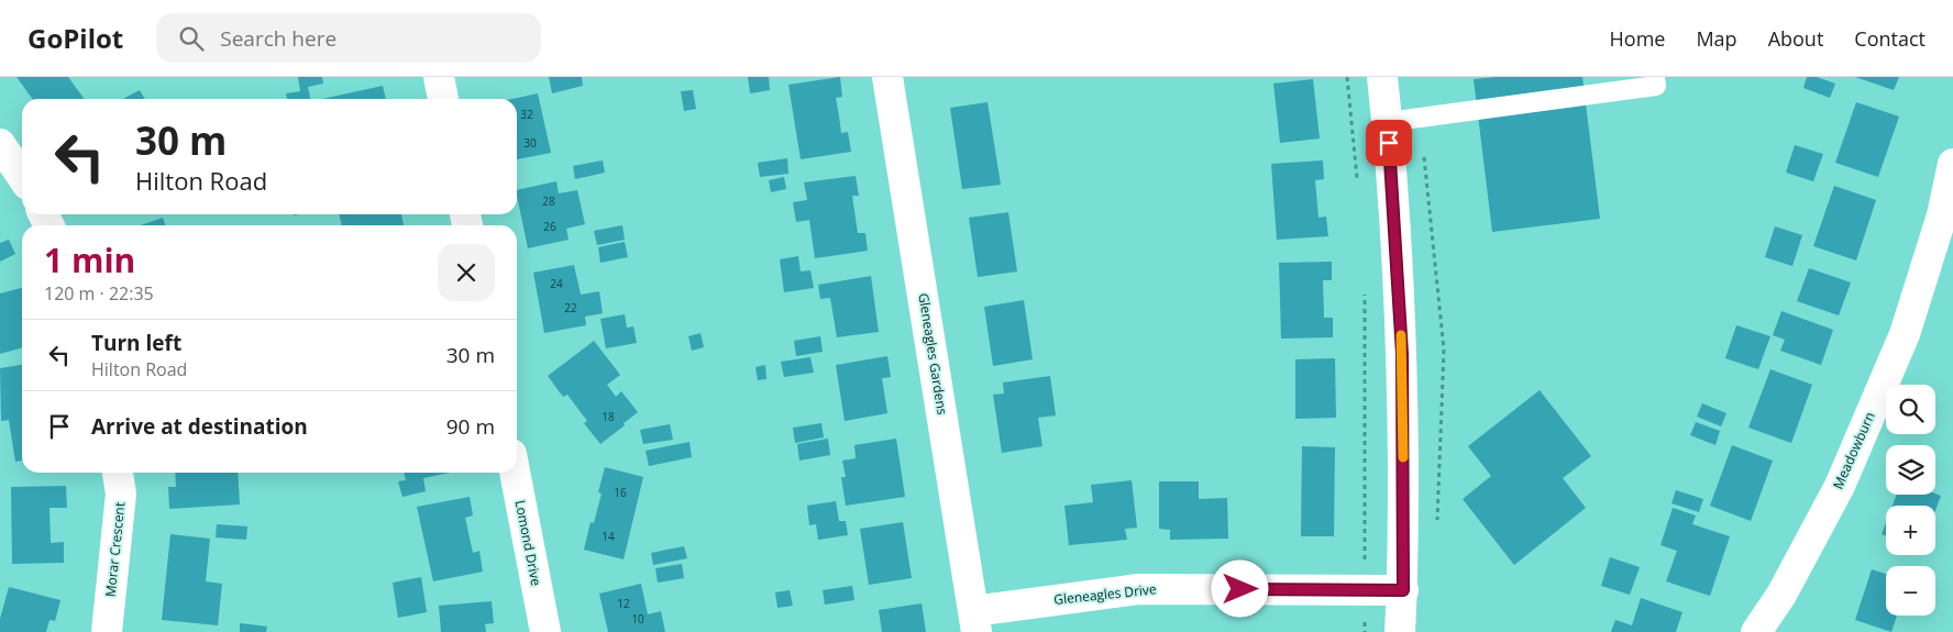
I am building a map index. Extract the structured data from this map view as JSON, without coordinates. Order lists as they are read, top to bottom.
{
  "streets": {
    "street": [
      "Gleneagles Gardens",
      "Meadowburn",
      "Lomond Drive",
      "Morar Crescent",
      "Gleneagles Drive"
    ]
  },
  "crossings": [
    ["Gleneagles Gardens", "Gleneagles Drive"]
  ],
  "house_numbers": [
    "32",
    "30",
    "28",
    "26",
    "24",
    "22",
    "18",
    "16",
    "14",
    "12",
    "10"
  ],
  "page": {
    "header": "GoPilot",
    "search": "Search here",
    "nav": [
      "Home",
      "Map",
      "About",
      "Contact"
    ],
    "turn": ["30 m", "Hilton Road"],
    "heading": ["1 min", "120 m · 22:35"],
    "list": [
      {
        "name": "Turn left",
        "note": "Hilton Road",
        "value": "30 m"
      },
      {
        "name": "Arrive at destination",
        "value": "90 m"
      }
    ],
    "map_buttons": ["+", "−"]
  }
}
